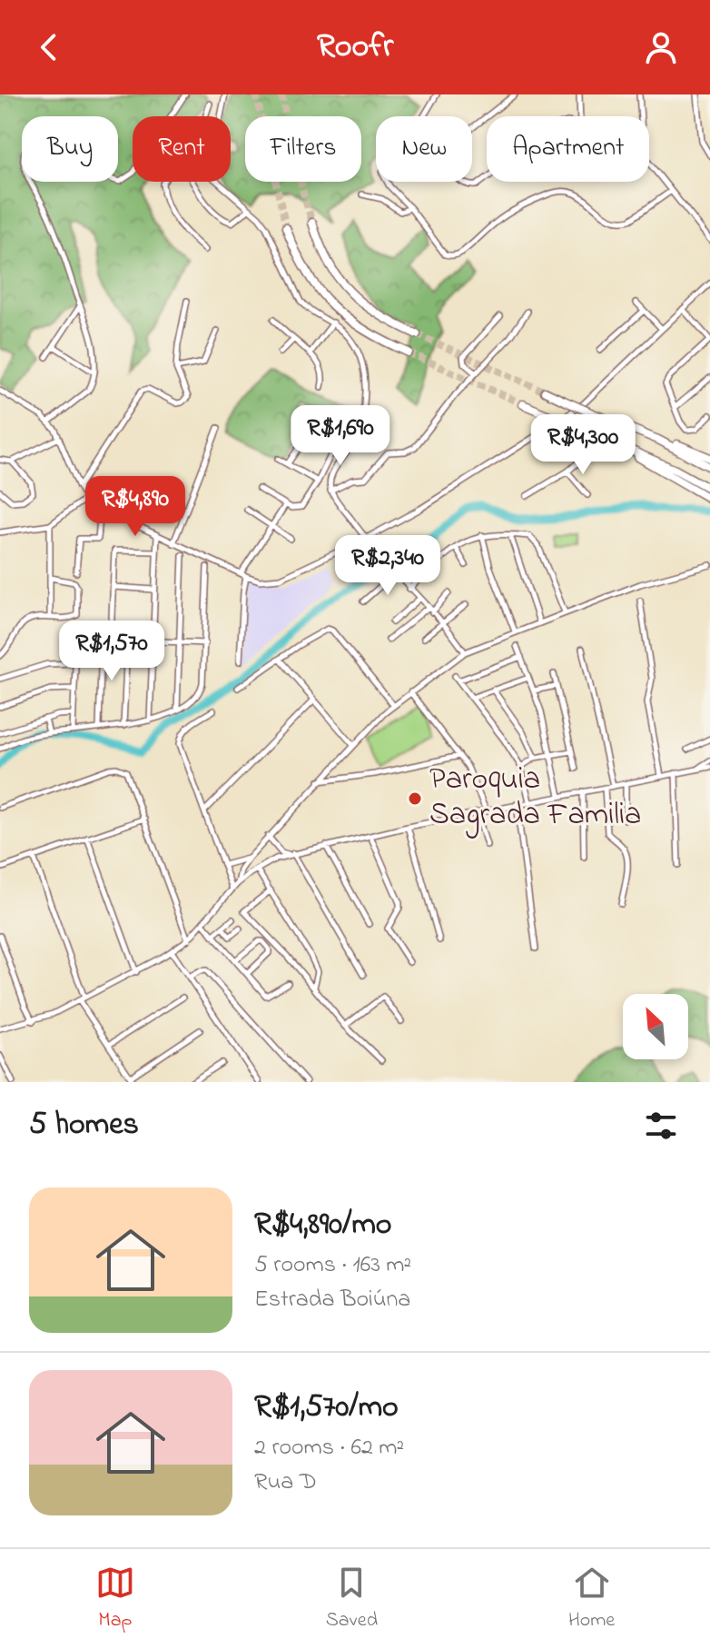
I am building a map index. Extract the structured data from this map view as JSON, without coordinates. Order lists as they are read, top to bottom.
{
  "places": ["Paroquia Sagrada Familia"],
  "north": "top left",
  "page": {
    "header": "Roofr",
    "chip": [
      "Buy",
      "Rent",
      "Filters",
      "New",
      "Apartment"
    ],
    "price": [
      "R$1,690",
      "R$4,300",
      "R$4,890",
      "R$2,340",
      "R$1,570"
    ],
    "heading": "5 homes",
    "list": [
      {
        "name": "R$4,890/mo",
        "note": "5 rooms · 163 m² · Estrada Boiúna"
      },
      {
        "name": "R$1,570/mo",
        "note": "2 rooms · 62 m² · Rua D"
      }
    ],
    "tabs": ["Map", "Saved", "Home"]
  }
}
